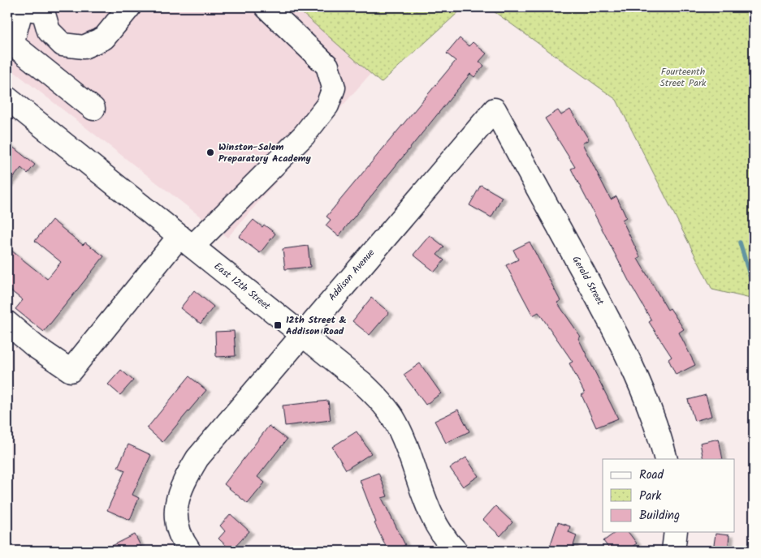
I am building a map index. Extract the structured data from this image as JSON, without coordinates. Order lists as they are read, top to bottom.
{
  "streets": {
    "street": ["Addison Avenue", "Gerald Street", "East 12th Street"]
  },
  "crossings": [
    ["Addison Avenue", "Gerald Street"],
    ["Addison Avenue", "East 12th Street"]
  ],
  "parks": ["Fourteenth Street Park"],
  "places": {
    "other": ["Winston-Salem Preparatory Academy"],
    "transit": ["12th Street & Addison Road"]
  },
  "legend": ["Road", "Park", "Building"]
}
